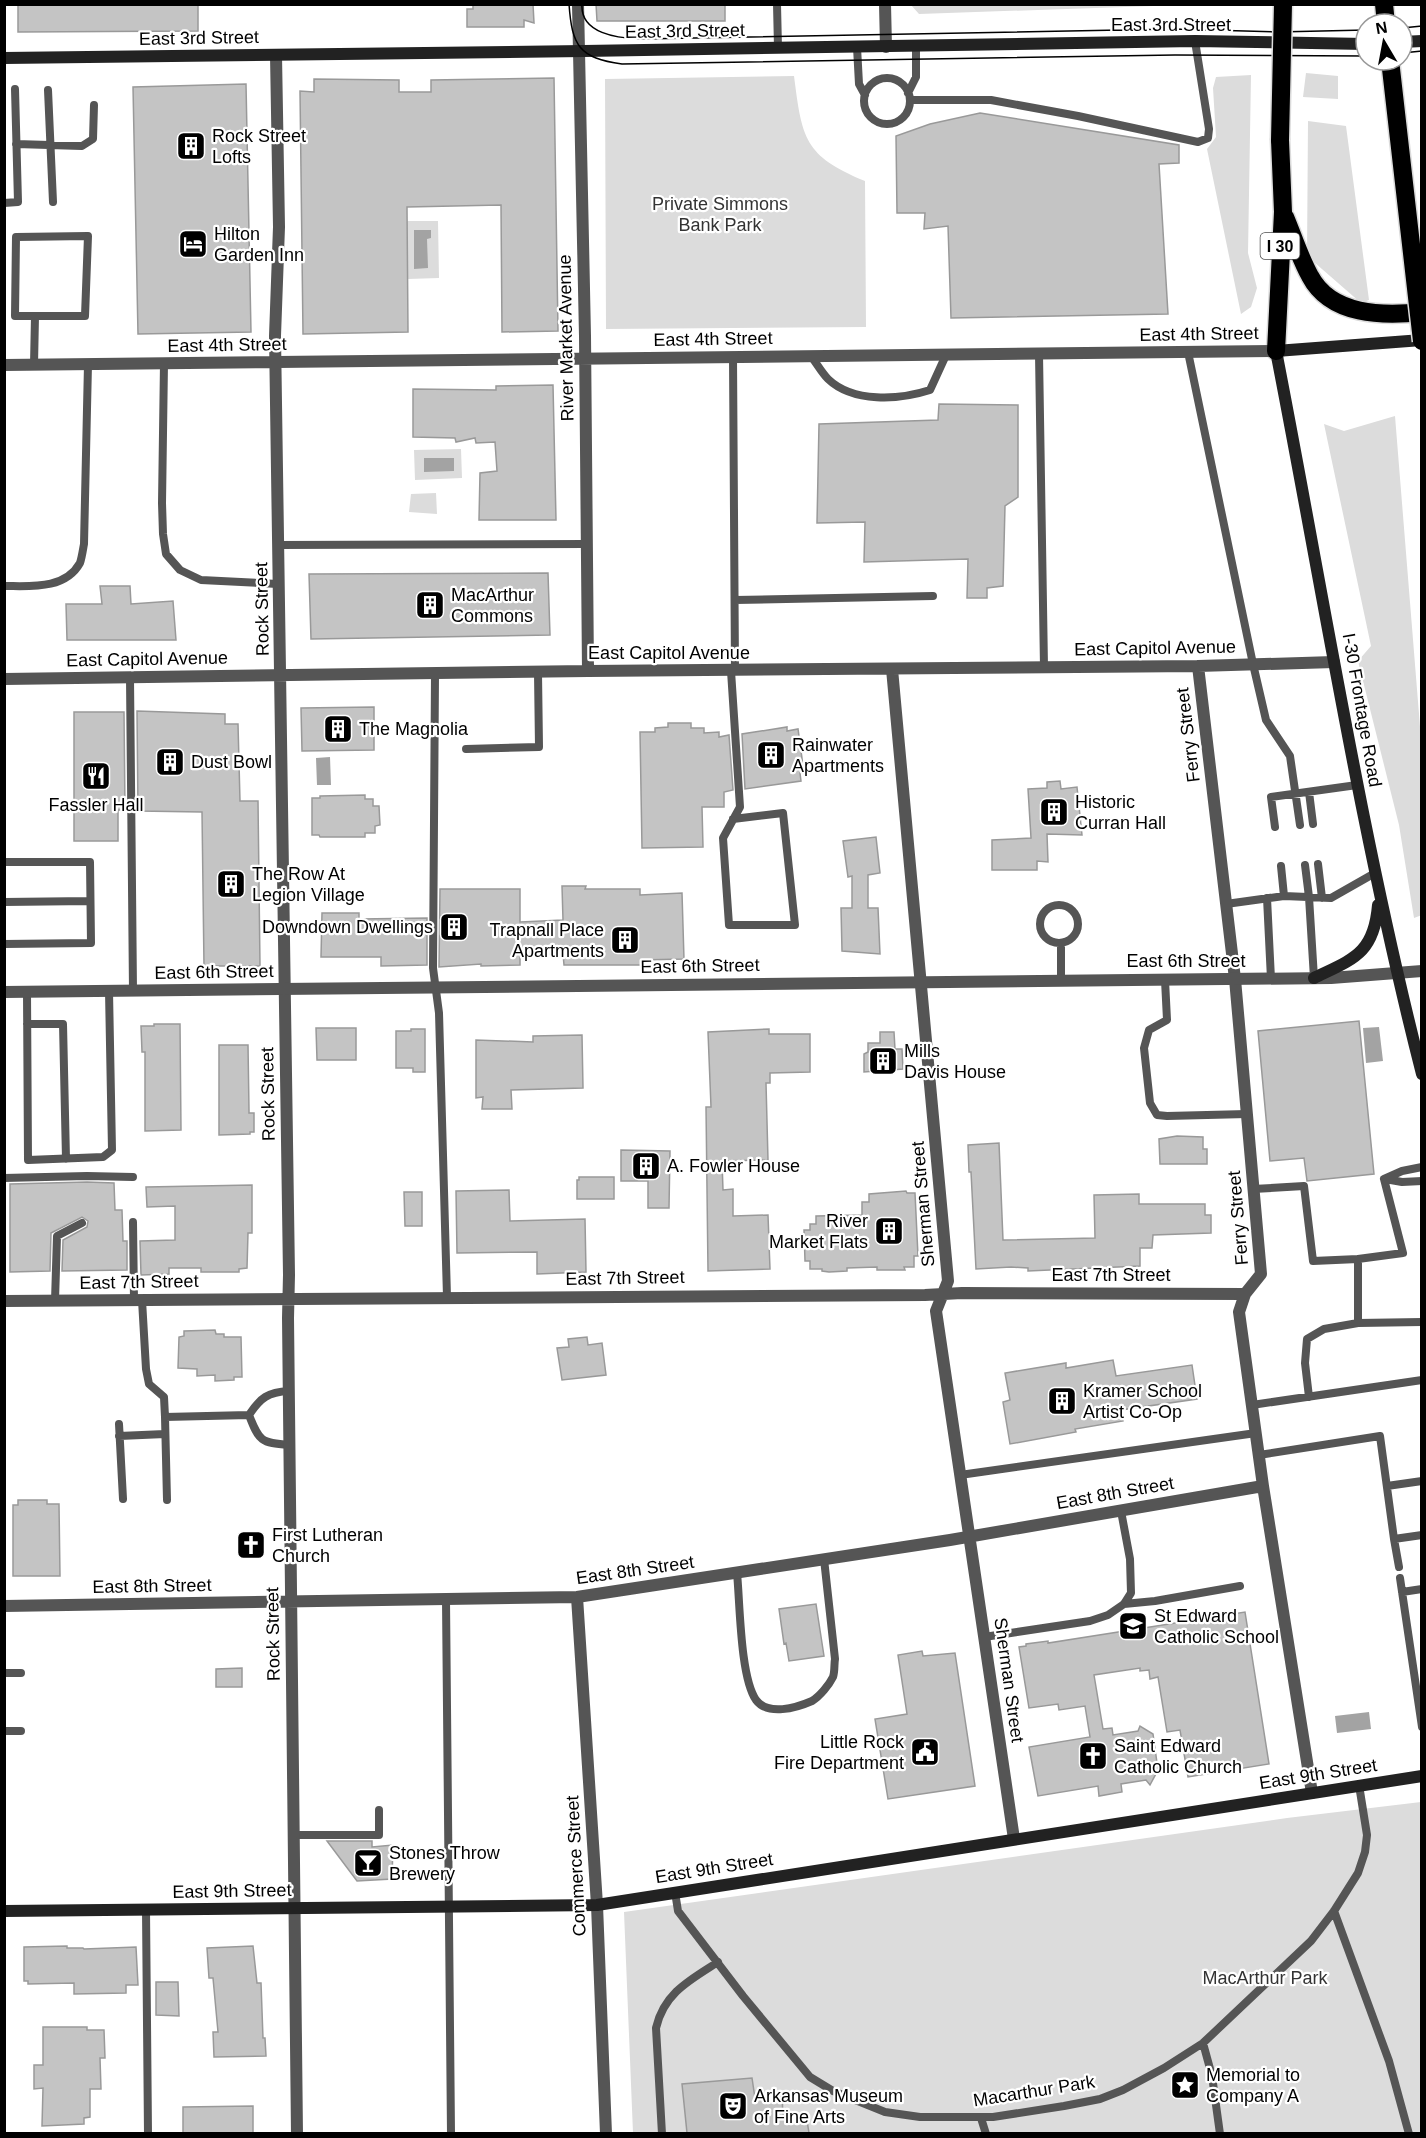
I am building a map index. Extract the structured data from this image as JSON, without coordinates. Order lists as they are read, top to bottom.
{
  "streets": {
    "highway": ["I 30"],
    "main road": [
      "East 3rd Street",
      "East 4th Street",
      "I-30 Frontage Road",
      "East 9th Street"
    ],
    "street": [
      "River Market Avenue",
      "Rock Street",
      "East Capitol Avenue",
      "Ferry Street",
      "East 6th Street",
      "Sherman Street",
      "East 7th Street",
      "East 8th Street",
      "Commerce Street"
    ],
    "lane": ["Macarthur Park"]
  },
  "crossings": [
    ["East 3rd Street", "River Market Avenue"],
    ["East 3rd Street", "Rock Street"],
    ["I 30", "East 4th Street"],
    ["I 30", "I-30 Frontage Road"],
    ["East 4th Street", "River Market Avenue"],
    ["East 4th Street", "Rock Street"],
    ["East 4th Street", "I-30 Frontage Road"],
    ["River Market Avenue", "East Capitol Avenue"],
    ["Rock Street", "East Capitol Avenue"],
    ["Rock Street", "East 6th Street"],
    ["Rock Street", "East 7th Street"],
    ["Rock Street", "East 8th Street"],
    ["Rock Street", "East 9th Street"],
    ["East Capitol Avenue", "I-30 Frontage Road"],
    ["East Capitol Avenue", "Ferry Street"],
    ["East Capitol Avenue", "Sherman Street"],
    ["I-30 Frontage Road", "East 6th Street"],
    ["Ferry Street", "East 6th Street"],
    ["Ferry Street", "East 7th Street"],
    ["Ferry Street", "East 8th Street"],
    ["Ferry Street", "East 9th Street"],
    ["East 6th Street", "Sherman Street"],
    ["Sherman Street", "East 7th Street"],
    ["Sherman Street", "East 8th Street"],
    ["Sherman Street", "East 9th Street"],
    ["East 8th Street", "Commerce Street"],
    ["East 9th Street", "Commerce Street"],
    ["East 9th Street", "Macarthur Park"]
  ],
  "parks": ["Private Simmons Bank Park", "MacArthur Park"],
  "places": {
    "building": [
      "Rock Street Lofts",
      "MacArthur Commons",
      "The Magnolia",
      "Rainwater Apartments",
      "Dust Bowl",
      "Historic Curran Hall",
      "The Row At Legion Village",
      "Downdown Dwellings",
      "Trapnall Place Apartments",
      "Mills Davis House",
      "A. Fowler House",
      "River Market Flats",
      "Kramer School Artist Co-Op"
    ],
    "hotel": ["Hilton Garden Inn"],
    "restaurant": ["Fassler Hall"],
    "church": ["First Lutheran Church", "Saint Edward Catholic Church"],
    "school or university": ["St Edward Catholic School"],
    "public building": ["Little Rock Fire Department"],
    "bar": ["Stones Throw Brewery"],
    "place": ["Memorial to Company A"],
    "theatre": ["Arkansas Museum of Fine Arts"]
  },
  "north": "top"
}
